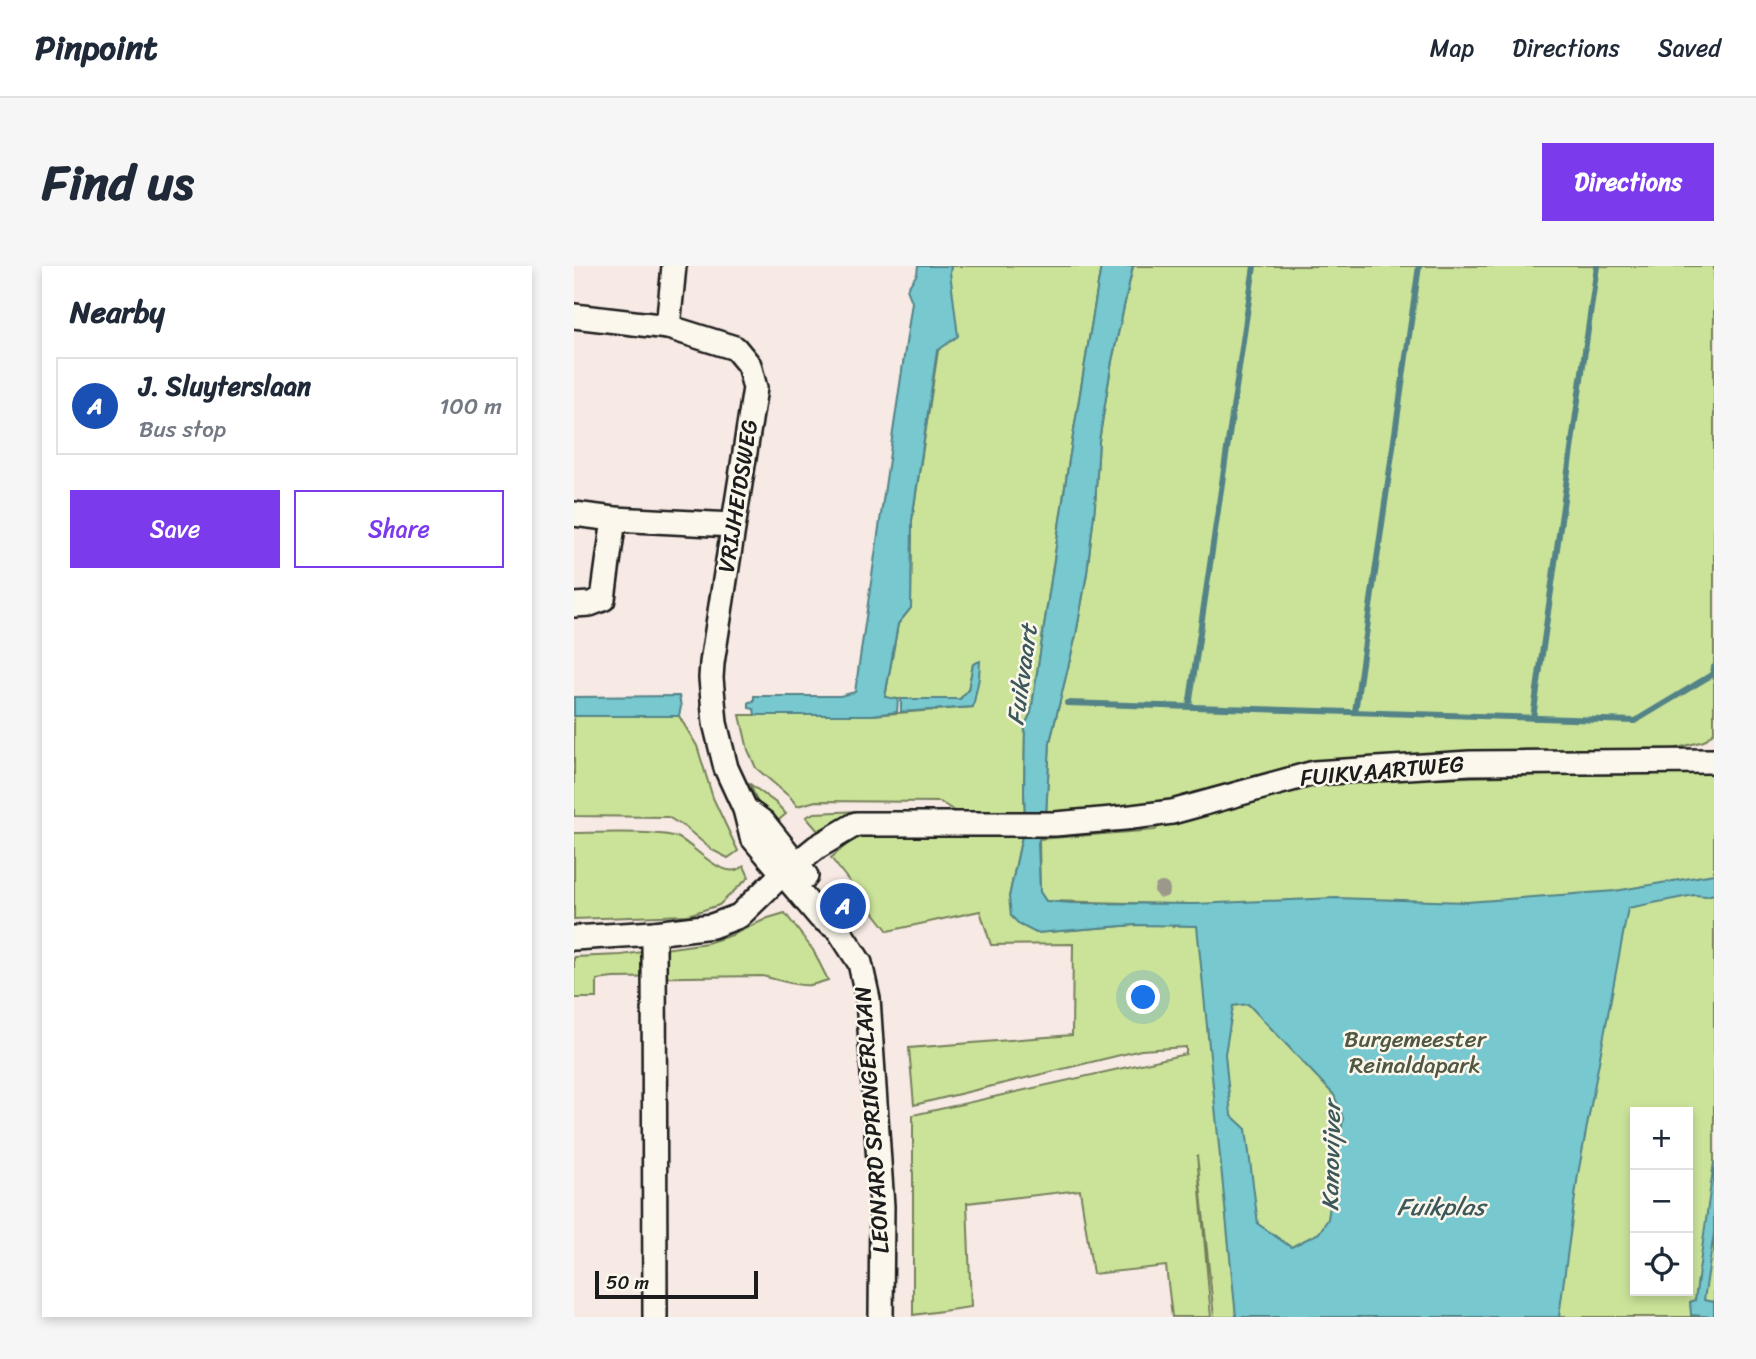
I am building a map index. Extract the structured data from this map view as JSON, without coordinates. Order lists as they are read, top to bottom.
{
  "streets": {
    "street": ["VRIJHEIDSWEG", "FUIKVAARTWEG", "LEONARD SPRINGERLAAN"]
  },
  "crossings": [
    ["VRIJHEIDSWEG", "FUIKVAARTWEG"],
    ["VRIJHEIDSWEG", "LEONARD SPRINGERLAAN"],
    ["FUIKVAARTWEG", "LEONARD SPRINGERLAAN"]
  ],
  "water": ["Fuikvaart", "Kanovijver", "Fuikplas"],
  "parks": ["Burgemeester Reinaldapark"],
  "scale_bar": "50 m",
  "page": {
    "header": "Pinpoint",
    "nav": ["Map", "Directions", "Saved"],
    "title": "Find us",
    "buttons": [
      "Directions",
      ["Save", "Share"]
    ],
    "heading": "Nearby",
    "list": [
      {
        "mark": "A",
        "name": "J. Sluyterslaan",
        "note": "Bus stop",
        "value": "100 m"
      }
    ],
    "pins": "A",
    "map_buttons": ["+", "−"],
    "scale": "50 m"
  }
}
